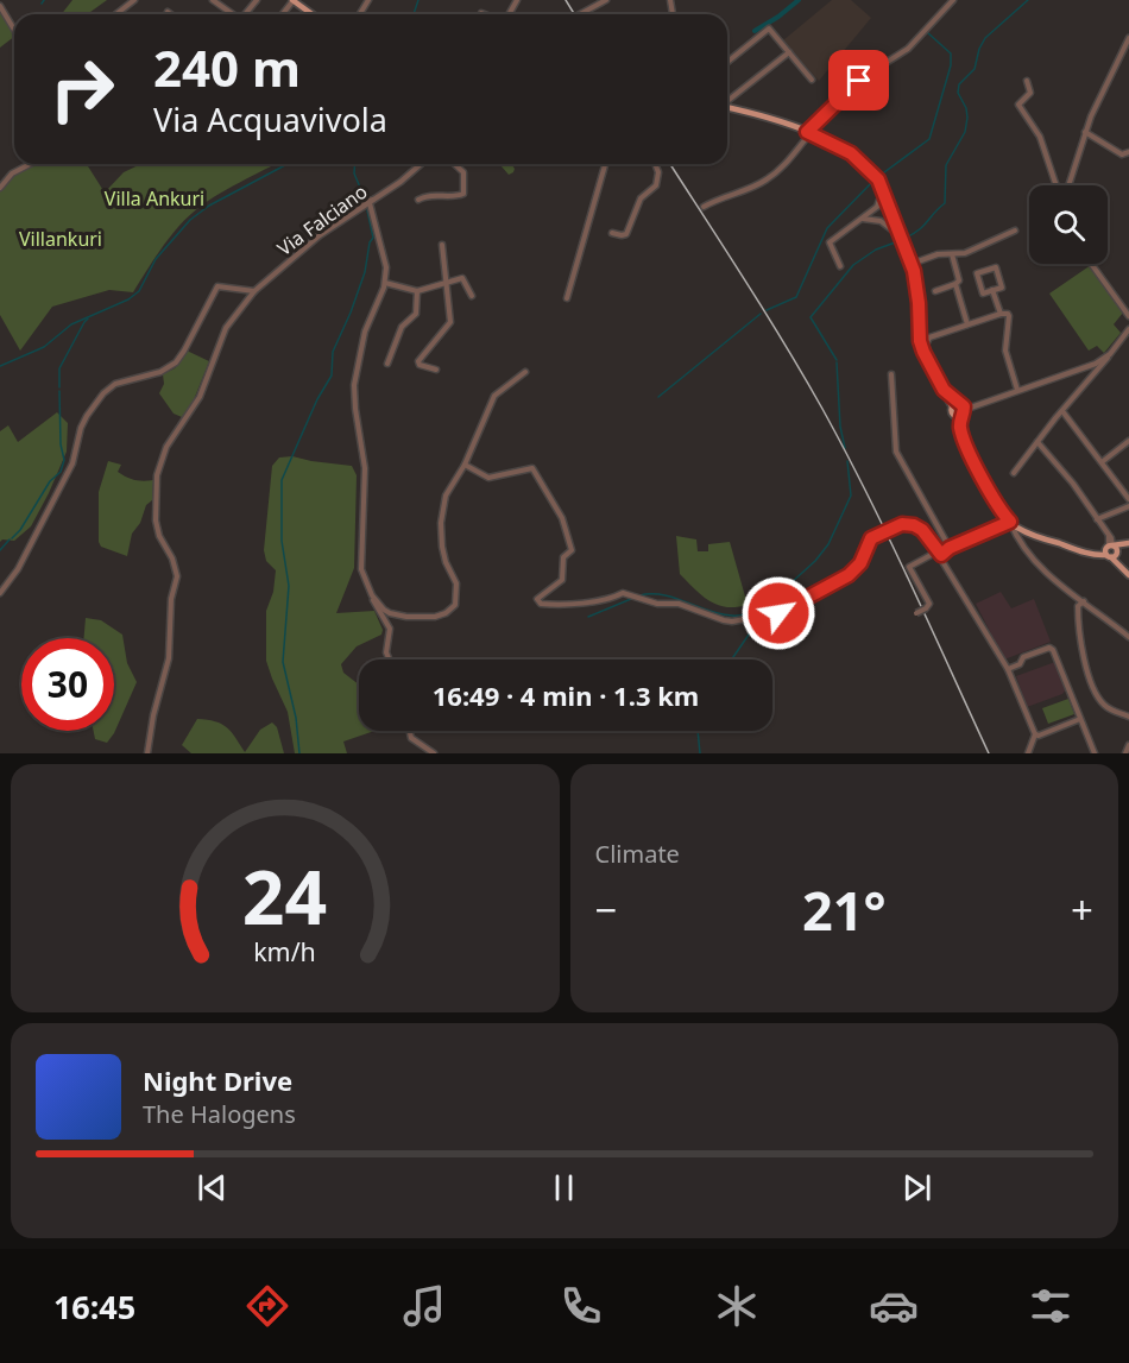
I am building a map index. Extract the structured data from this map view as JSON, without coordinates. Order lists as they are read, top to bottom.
{
  "streets": {
    "street": ["Via Falciano"]
  },
  "parks": ["Villa Ankuri", "Villankuri"],
  "page": {
    "turn": ["240 m", "Via Acquavivola"],
    "limit": "30",
    "trip": "16:49 · 4 min · 1.3 km",
    "tile": "Climate",
    "heat": ["−", "21°", "+"],
    "song": ["Night Drive", "The Halogens"],
    "tabs": "16:45",
    "gauge": ["24", "km/h"]
  }
}
